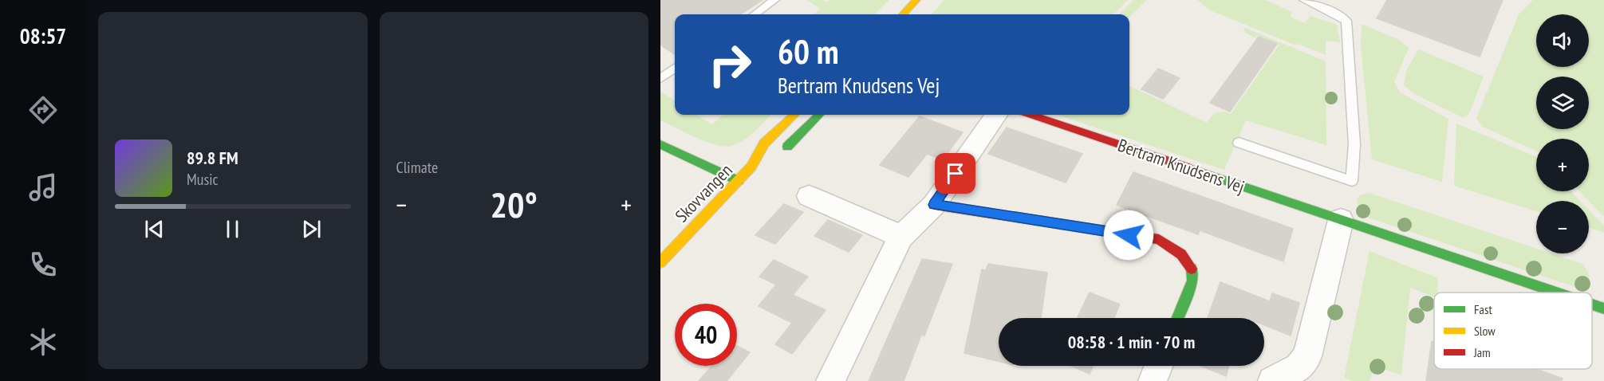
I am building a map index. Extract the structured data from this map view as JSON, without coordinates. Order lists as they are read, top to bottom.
{
  "streets": {
    "street": ["Bertram Knudsens Vej", "Skovvangen"]
  },
  "legend": ["Fast", "Slow", "Jam"],
  "page": {
    "tabs": "08:57",
    "tile": "Climate",
    "map_buttons": ["+", "−"],
    "turn": ["60 m", "Bertram Knudsens Vej"],
    "song": ["89.8 FM", "Music"],
    "heat": ["−", "20°", "+"],
    "limit": "40",
    "trip": "08:58 · 1 min · 70 m"
  }
}
